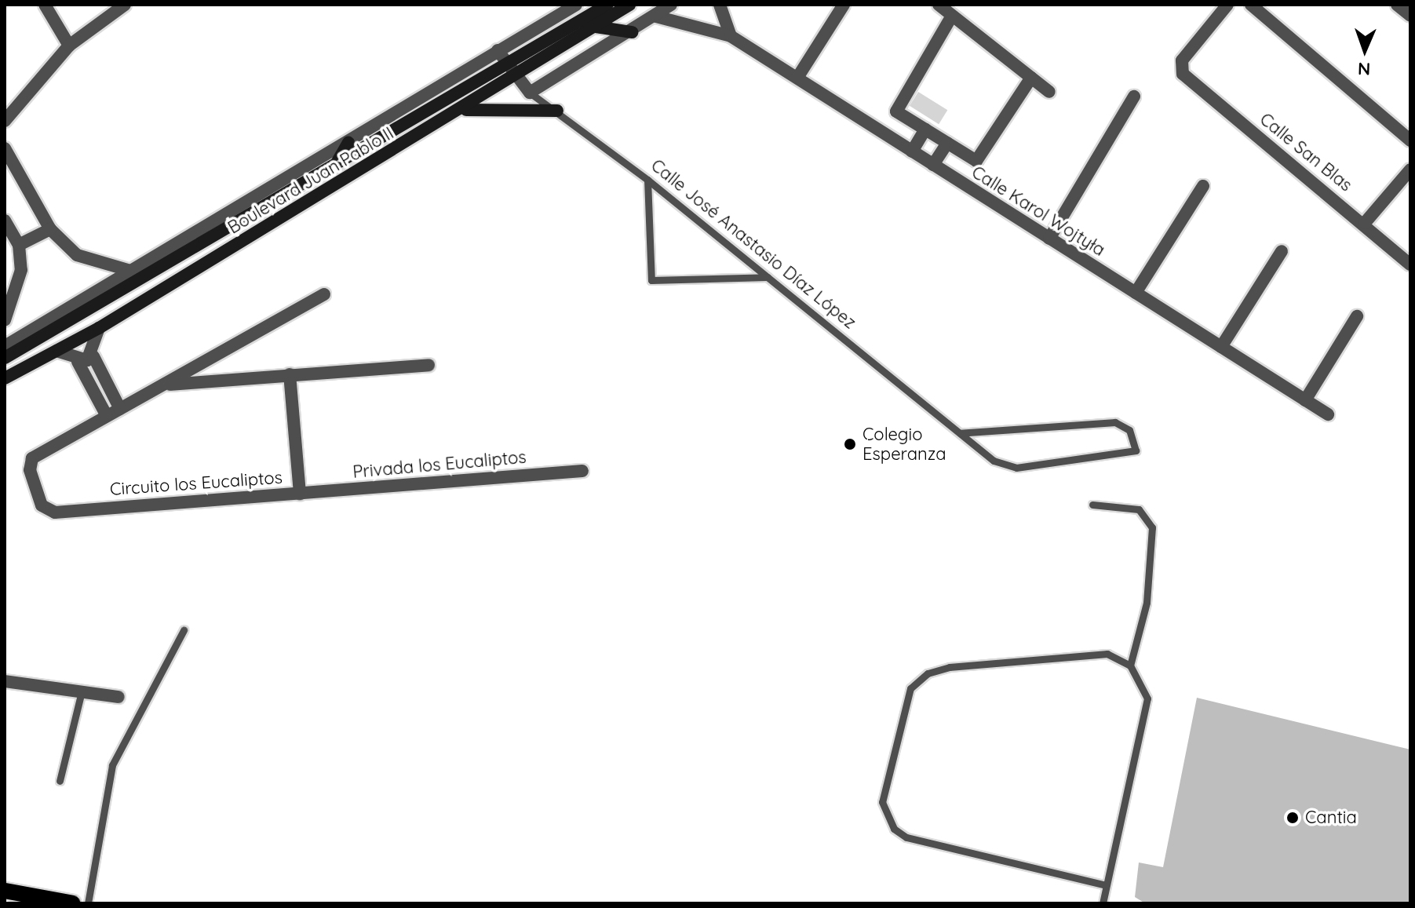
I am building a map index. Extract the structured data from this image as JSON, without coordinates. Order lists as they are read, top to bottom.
{
  "streets": {
    "main road": ["Boulevard Juan Pablo II"],
    "street": [
      "Calle San Blas",
      "Calle Karol Wojtyła",
      "Calle José Anastasio Díaz López",
      "Privada los Eucaliptos",
      "Circuito los Eucaliptos"
    ]
  },
  "crossings": [
    ["Boulevard Juan Pablo II", "Calle José Anastasio Díaz López"],
    ["Privada los Eucaliptos", "Circuito los Eucaliptos"]
  ],
  "places": ["Colegio Esperanza", "Cantia"],
  "north": "bottom"
}
